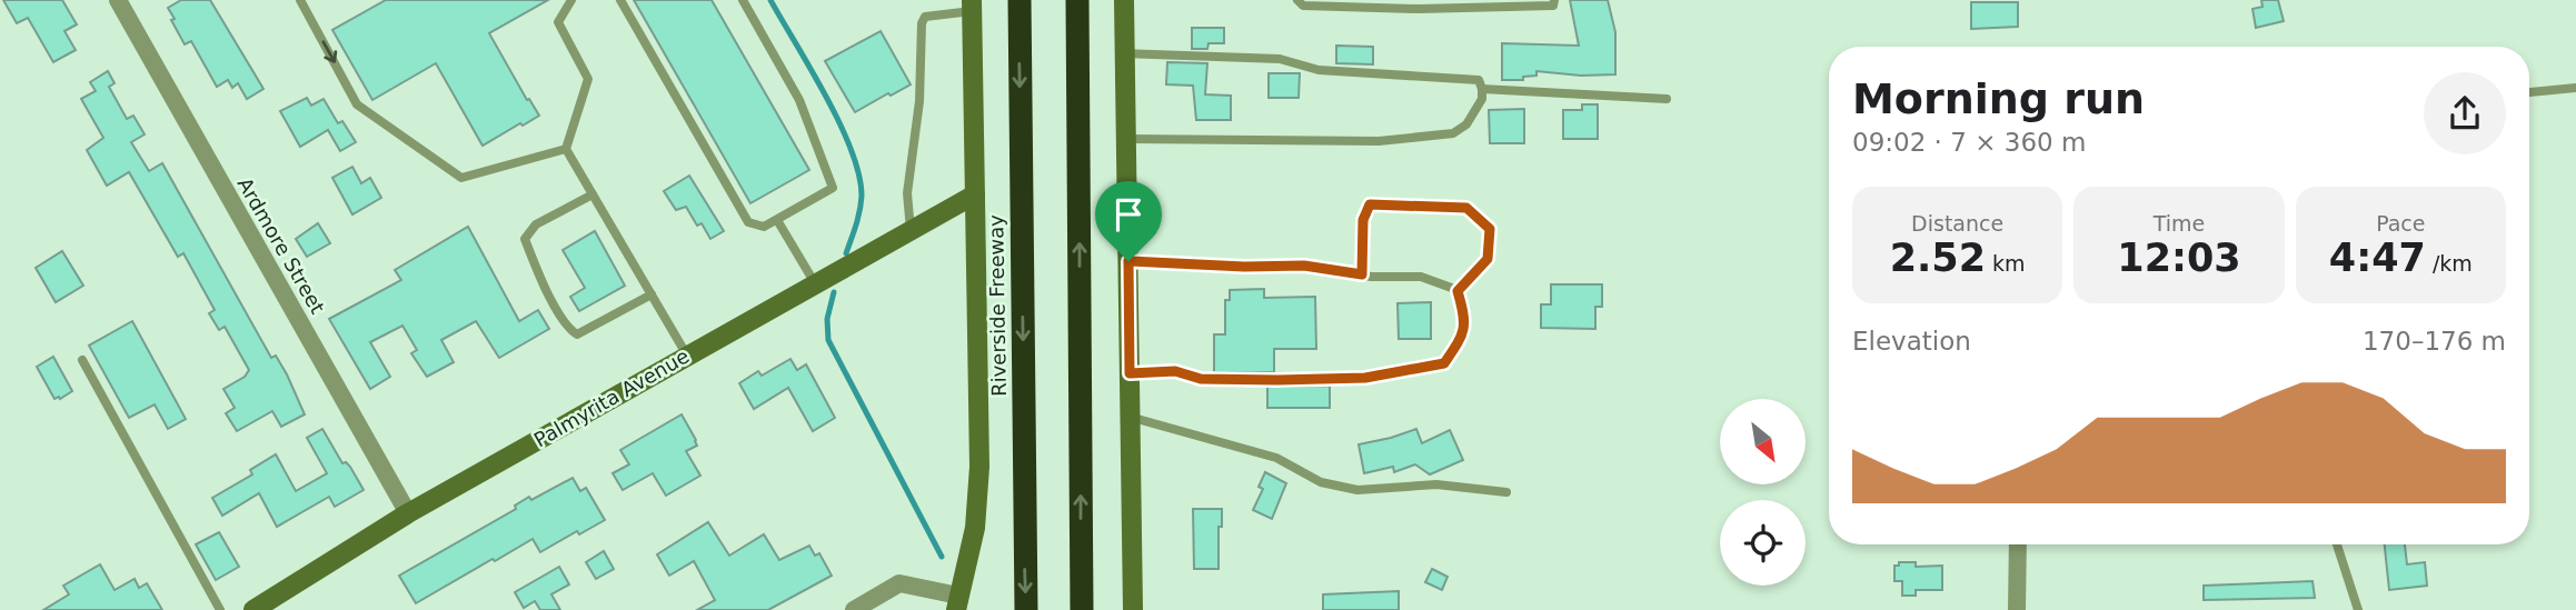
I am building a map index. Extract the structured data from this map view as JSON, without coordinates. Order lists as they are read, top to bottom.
{
  "streets": {
    "highway": ["Riverside Freeway"],
    "main road": ["Palmyrita Avenue"],
    "street": ["Ardmore Street"]
  },
  "crossings": [
    ["Ardmore Street", "Palmyrita Avenue"]
  ],
  "north": "bottom right",
  "page": {
    "heading": ["Morning run", "09:02 · 7 × 360 m"],
    "stats": [
      ["Distance", "2.52 km"],
      ["Time", "12:03"],
      ["Pace", "4:47 /km"]
    ],
    "chart": ["Elevation", "170–176 m"]
  }
}
